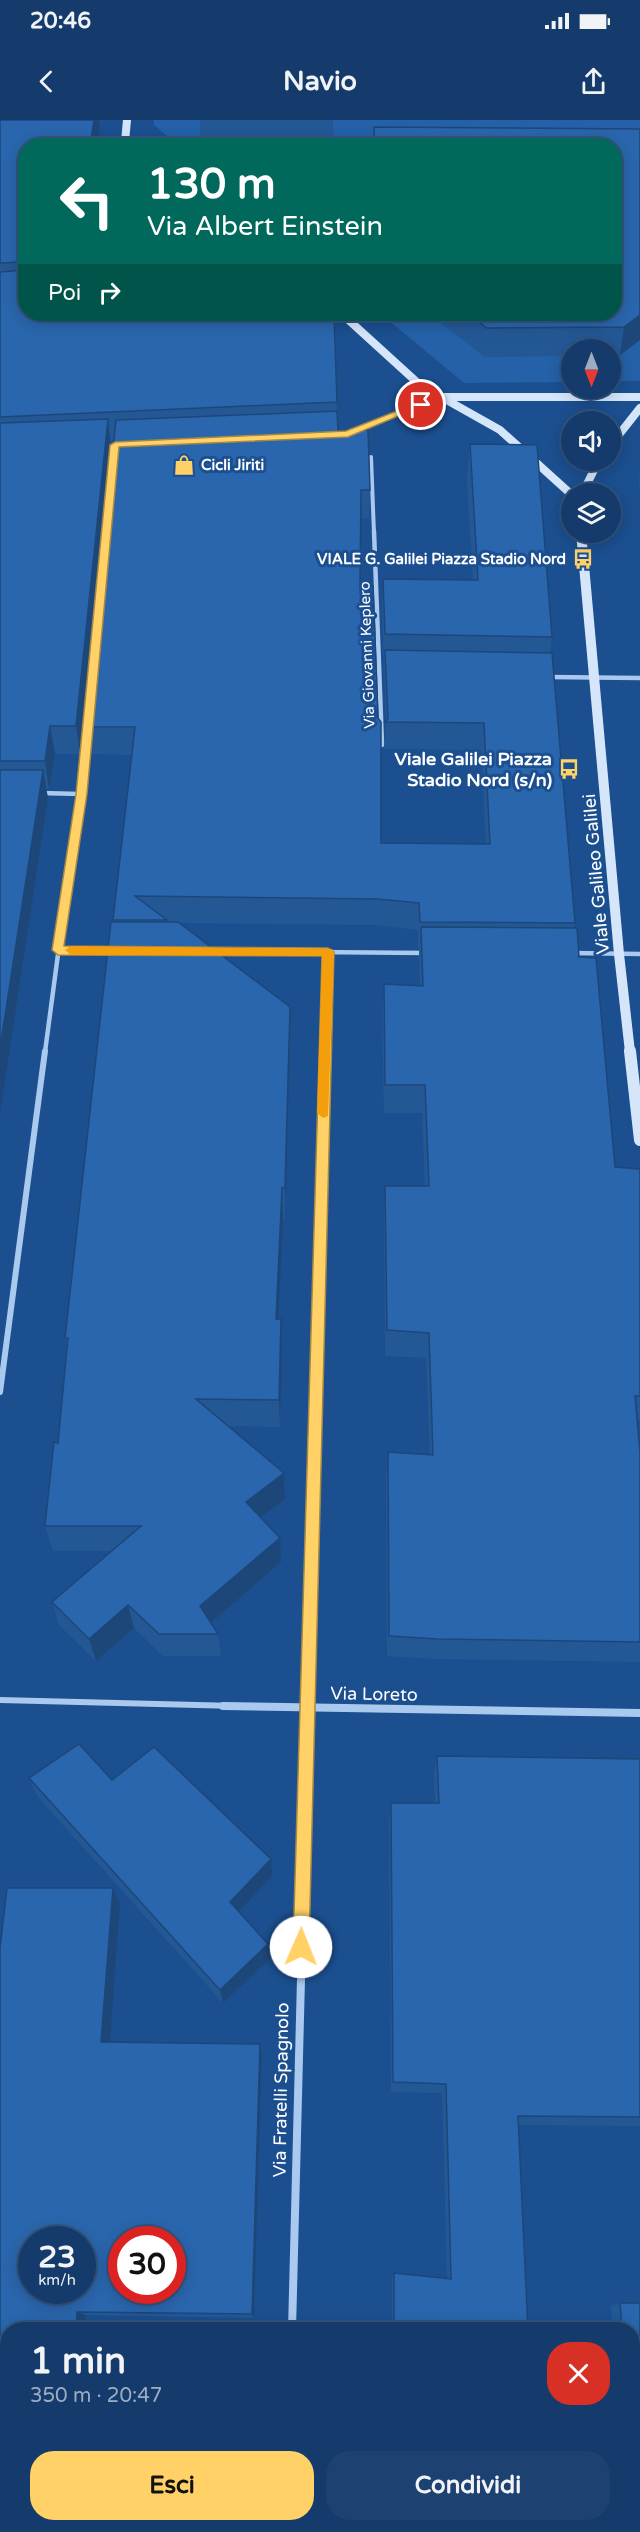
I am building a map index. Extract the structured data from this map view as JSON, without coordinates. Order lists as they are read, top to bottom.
{
  "streets": {
    "street": [
      "Via Giovanni Keplero",
      "Viale Galileo Galilei",
      "Via Loreto",
      "Via Fratelli Spagnolo"
    ]
  },
  "crossings": [
    ["Via Loreto", "Via Fratelli Spagnolo"]
  ],
  "places": {
    "shop": ["Cicli Jiriti"],
    "bus stop": ["VIALE G. Galilei Piazza Stadio Nord", "Viale Galilei Piazza Stadio Nord (s/n)"]
  },
  "north": "bottom",
  "page": {
    "status": "20:46",
    "header": "Navio",
    "turn": ["130 m", "Via Albert Einstein"],
    "then": "Poi",
    "speed": "23 km/h",
    "limit": "30",
    "heading": ["1 min", "350 m · 20:47"],
    "buttons": ["Esci", "Condividi"]
  }
}
